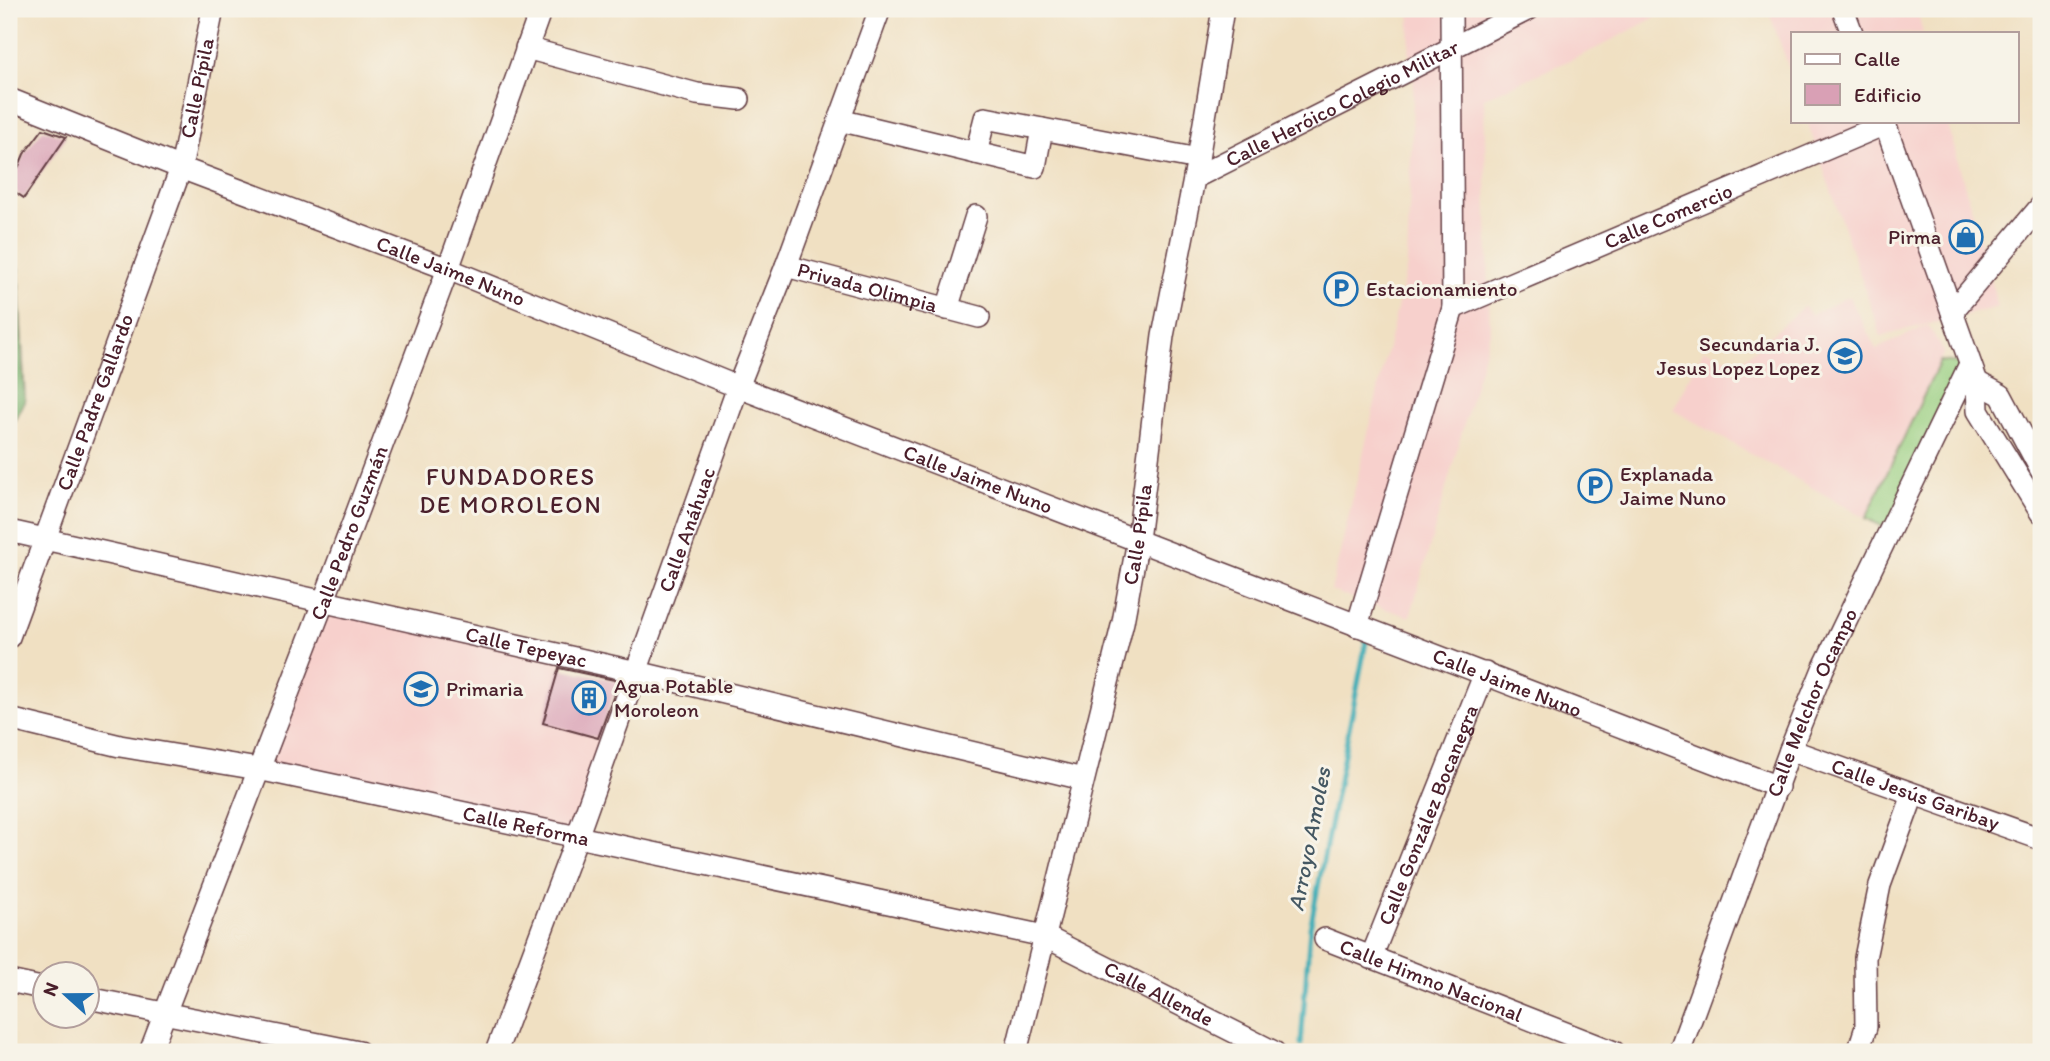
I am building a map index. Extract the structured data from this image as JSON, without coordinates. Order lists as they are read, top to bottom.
{
  "streets": {
    "street": [
      "Calle Pípila",
      "Calle Heróico Colegio Militar",
      "Calle Comercio",
      "Calle Jaime Nuno",
      "Privada Olimpia",
      "Calle Padre Gallardo",
      "Calle Anáhuac",
      "Calle Pedro Guzmán",
      "Calle Tepeyac",
      "Calle Melchor Ocampo",
      "Calle Jesús Garibay",
      "Calle González Bocanegra",
      "Calle Reforma",
      "Calle Himno Nacional",
      "Calle Allende"
    ]
  },
  "crossings": [
    ["Calle Pípila", "Calle Heróico Colegio Militar"],
    ["Calle Pípila", "Calle Jaime Nuno"],
    ["Calle Pípila", "Calle Padre Gallardo"],
    ["Calle Pípila", "Calle Tepeyac"],
    ["Calle Pípila", "Calle Reforma"],
    ["Calle Pípila", "Calle Allende"],
    ["Calle Jaime Nuno", "Calle Padre Gallardo"],
    ["Calle Jaime Nuno", "Calle Anáhuac"],
    ["Calle Jaime Nuno", "Calle Pedro Guzmán"],
    ["Calle Jaime Nuno", "Calle Melchor Ocampo"],
    ["Calle Jaime Nuno", "Calle González Bocanegra"],
    ["Privada Olimpia", "Calle Anáhuac"],
    ["Calle Padre Gallardo", "Calle Tepeyac"],
    ["Calle Anáhuac", "Calle Tepeyac"],
    ["Calle Anáhuac", "Calle Reforma"],
    ["Calle Pedro Guzmán", "Calle Tepeyac"],
    ["Calle Pedro Guzmán", "Calle Reforma"],
    ["Calle Melchor Ocampo", "Calle Jesús Garibay"],
    ["Calle González Bocanegra", "Calle Himno Nacional"],
    ["Calle Reforma", "Calle Allende"]
  ],
  "districts": ["FUNDADORES DE MOROLEON"],
  "water": ["Arroyo Amoles"],
  "places": {
    "shop": ["Pirma"],
    "parking": ["Estacionamiento", "Explanada Jaime Nuno"],
    "school or university": ["Secundaria J. Jesus Lopez Lopez", "Primaria"],
    "building": ["Agua Potable Moroleon"]
  },
  "legend": ["Calle", "Edificio"],
  "north": "left"
}
